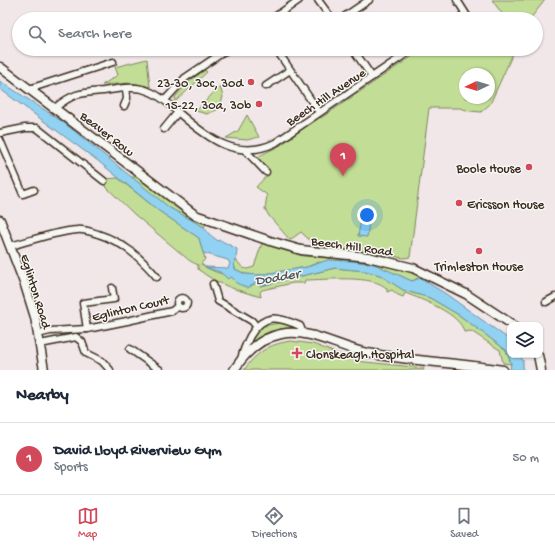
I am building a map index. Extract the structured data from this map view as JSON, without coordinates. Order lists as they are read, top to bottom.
{
  "streets": {
    "street": [
      "Beech Hill Avenue",
      "Beaver Row",
      "Beech Hill Road",
      "Eglinton Road",
      "Eglinton Court"
    ]
  },
  "crossings": [
    ["Beech Hill Avenue", "Beaver Row"],
    ["Beaver Row", "Beech Hill Road"],
    ["Eglinton Road", "Eglinton Court"]
  ],
  "water": ["Dodder"],
  "places": {
    "other": [
      "23-30, 30c, 30d",
      "15-22, 30a, 30b",
      "Boole House",
      "Ericsson House",
      "Trimleston House"
    ],
    "health": ["Clonskeagh Hospital"]
  },
  "north": "left",
  "page": {
    "search": "Search here",
    "pins": "1",
    "heading": "Nearby",
    "list": [
      {
        "mark": "1",
        "name": "David Lloyd Riverview Gym",
        "note": "Sports",
        "value": "50 m"
      }
    ],
    "nav": ["Map", "Directions", "Saved"]
  }
}
